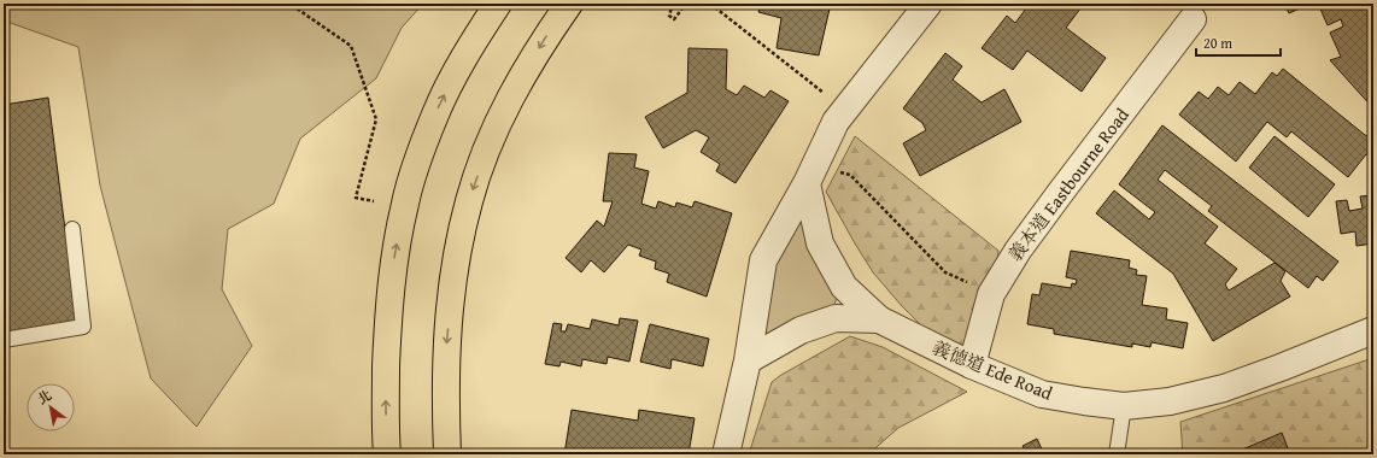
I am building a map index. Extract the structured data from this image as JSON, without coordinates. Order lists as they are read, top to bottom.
{
  "streets": {
    "street": ["義本道 Eastbourne Road", "義德道 Ede Road"]
  },
  "crossings": [
    ["義本道 Eastbourne Road", "義德道 Ede Road"]
  ],
  "scale_bar": "20 m",
  "north": "top left"
}
